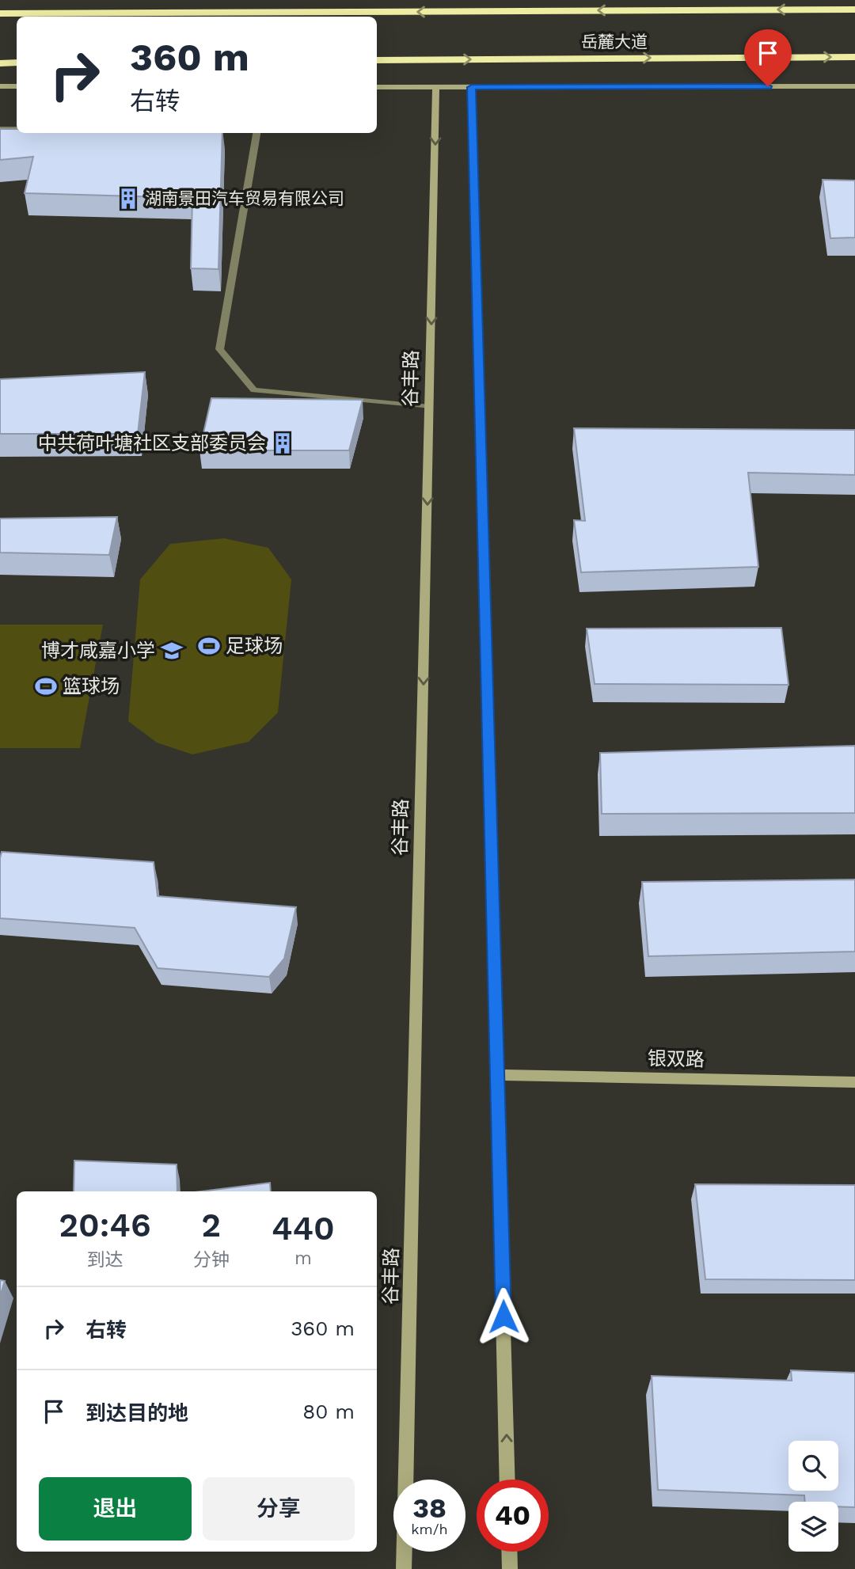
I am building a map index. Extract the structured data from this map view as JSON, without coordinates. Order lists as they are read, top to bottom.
{
  "streets": {
    "highway": ["岳麓大道"],
    "street": ["谷丰路", "银双路"]
  },
  "places": {
    "building": ["湖南景田汽车贸易有限公司", "中共荷叶塘社区支部委员会"],
    "sports": ["足球场", "篮球场"],
    "school or university": ["博才咸嘉小学"]
  },
  "page": {
    "turn": ["360 m", "右转"],
    "eta": [
      "20:46",
      "到达",
      "2",
      "分钟",
      "440",
      "m"
    ],
    "list": [
      {
        "name": "右转",
        "value": "360 m"
      },
      {
        "name": "到达目的地",
        "value": "80 m"
      }
    ],
    "buttons": ["退出", "分享"],
    "speed": "38 km/h",
    "limit": "40"
  }
}
